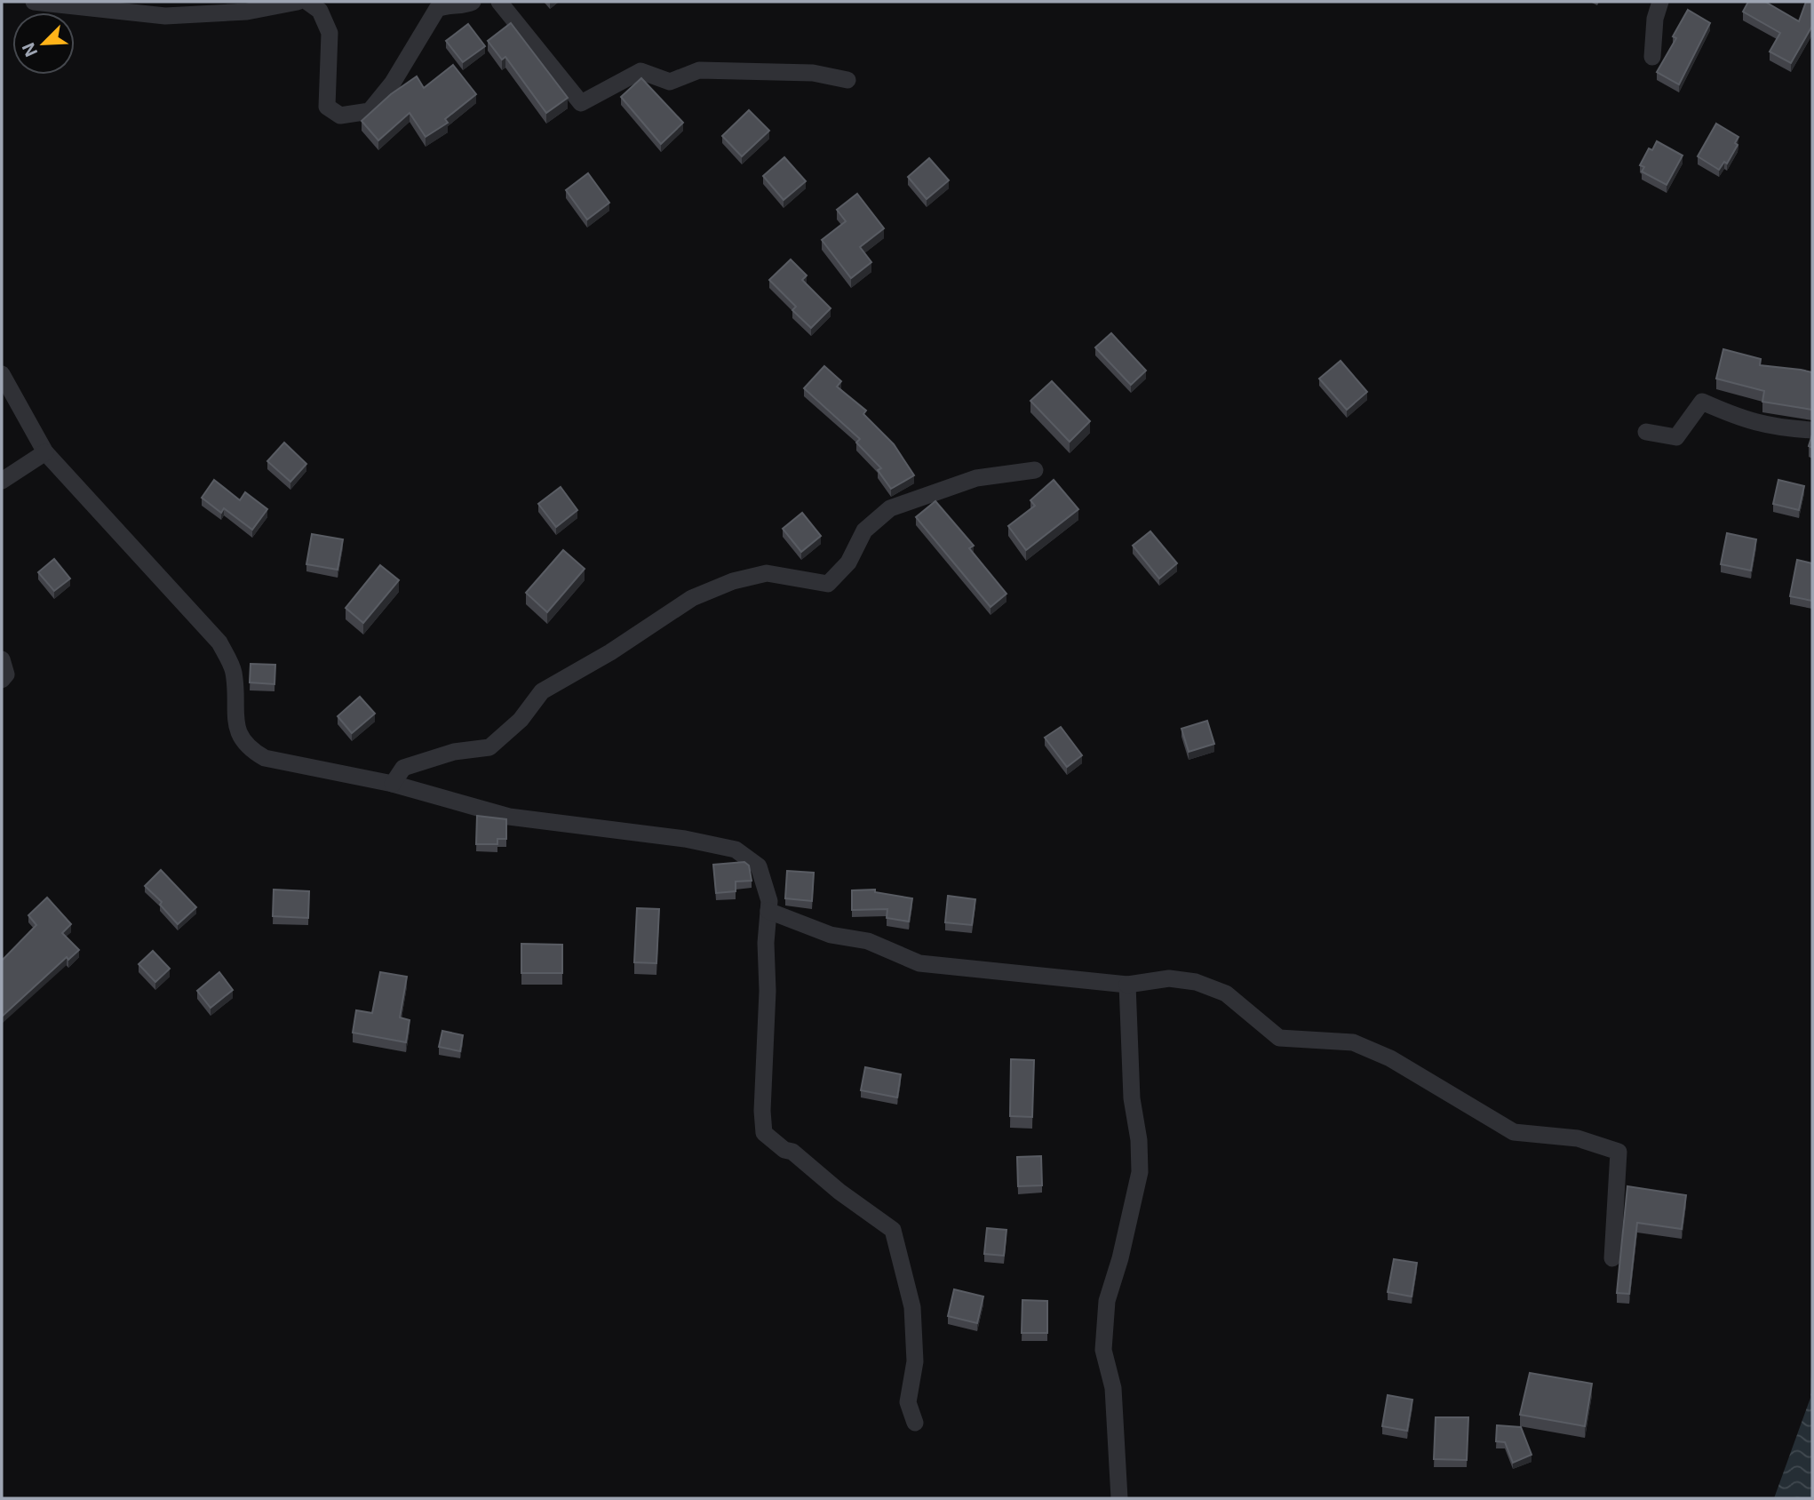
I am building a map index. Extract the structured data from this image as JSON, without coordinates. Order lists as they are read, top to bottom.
{
  "north": "bottom left"
}
